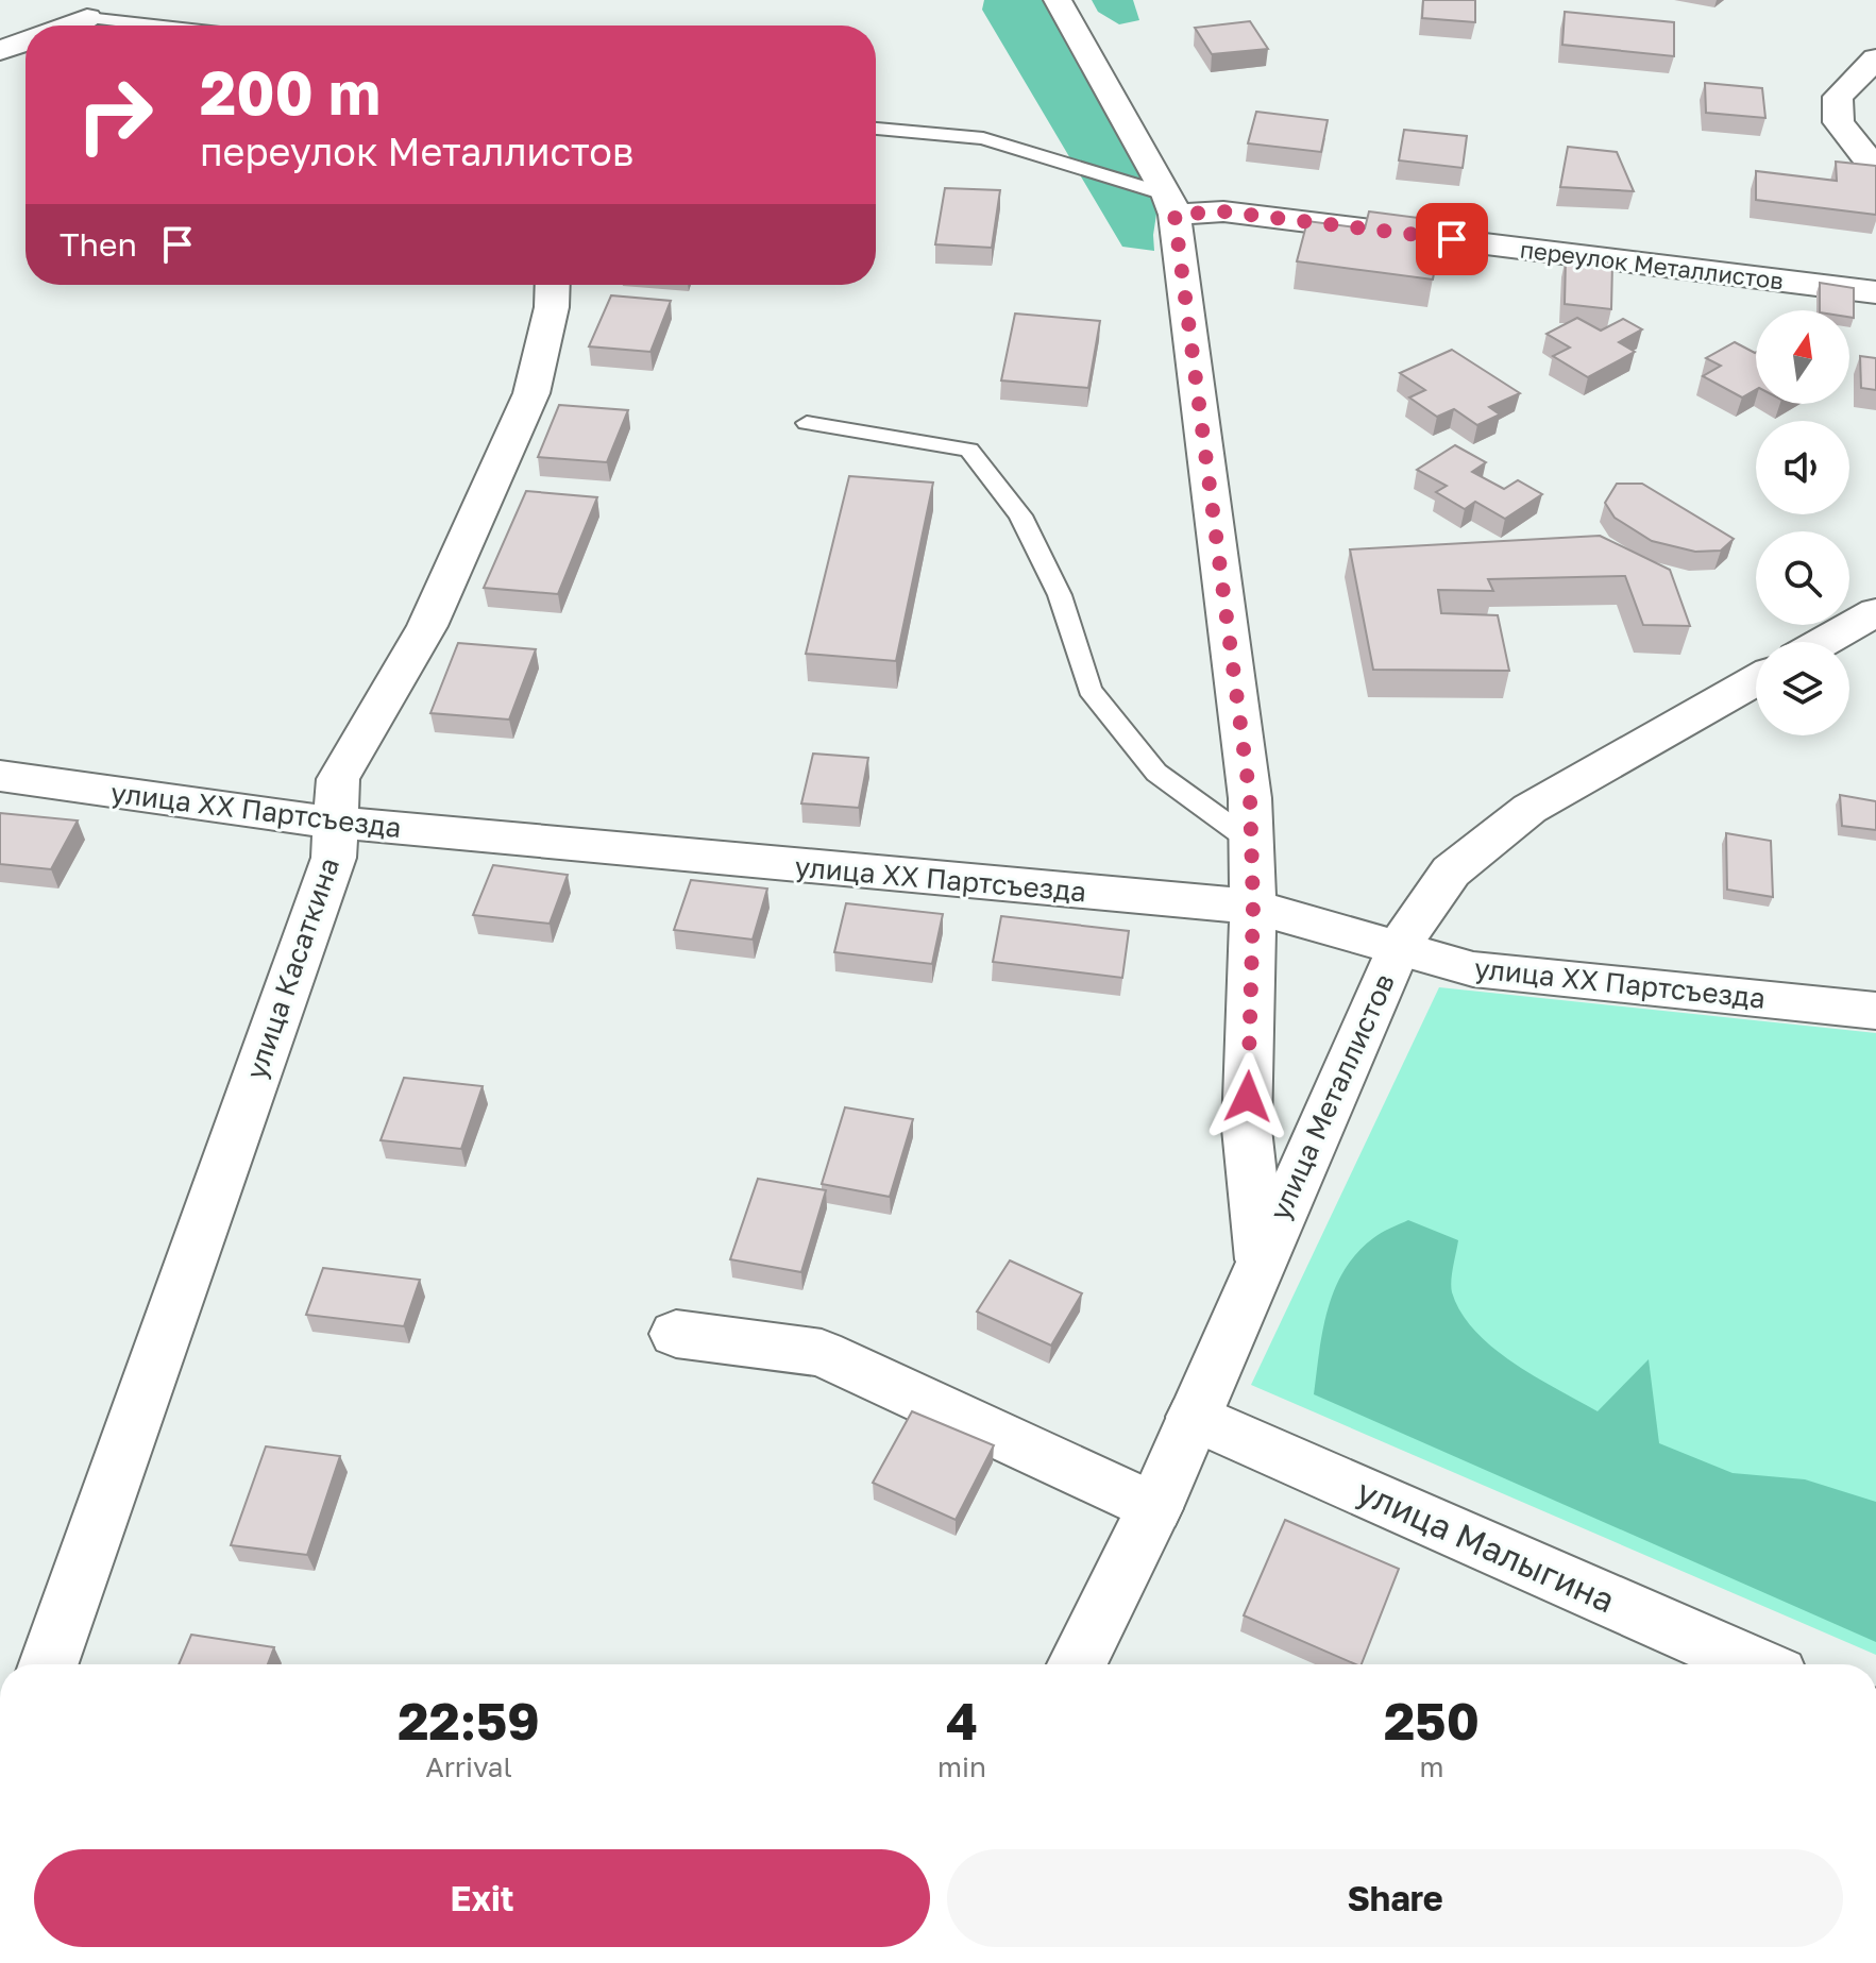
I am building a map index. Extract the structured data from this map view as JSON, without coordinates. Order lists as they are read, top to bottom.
{
  "streets": {
    "street": [
      "переулок Металлистов",
      "улица XX Партсъезда",
      "улица Касаткина",
      "улица Металлистов",
      "улица Малыгина"
    ]
  },
  "crossings": [
    ["улица XX Партсъезда", "улица Касаткина"],
    ["улица XX Партсъезда", "улица Металлистов"],
    ["улица Металлистов", "улица Малыгина"]
  ],
  "north": "top",
  "page": {
    "turn": ["200 m", "переулок Металлистов"],
    "then": "Then",
    "eta": [
      "22:59",
      "Arrival",
      "4",
      "min",
      "250",
      "m"
    ],
    "buttons": ["Exit", "Share"]
  }
}
